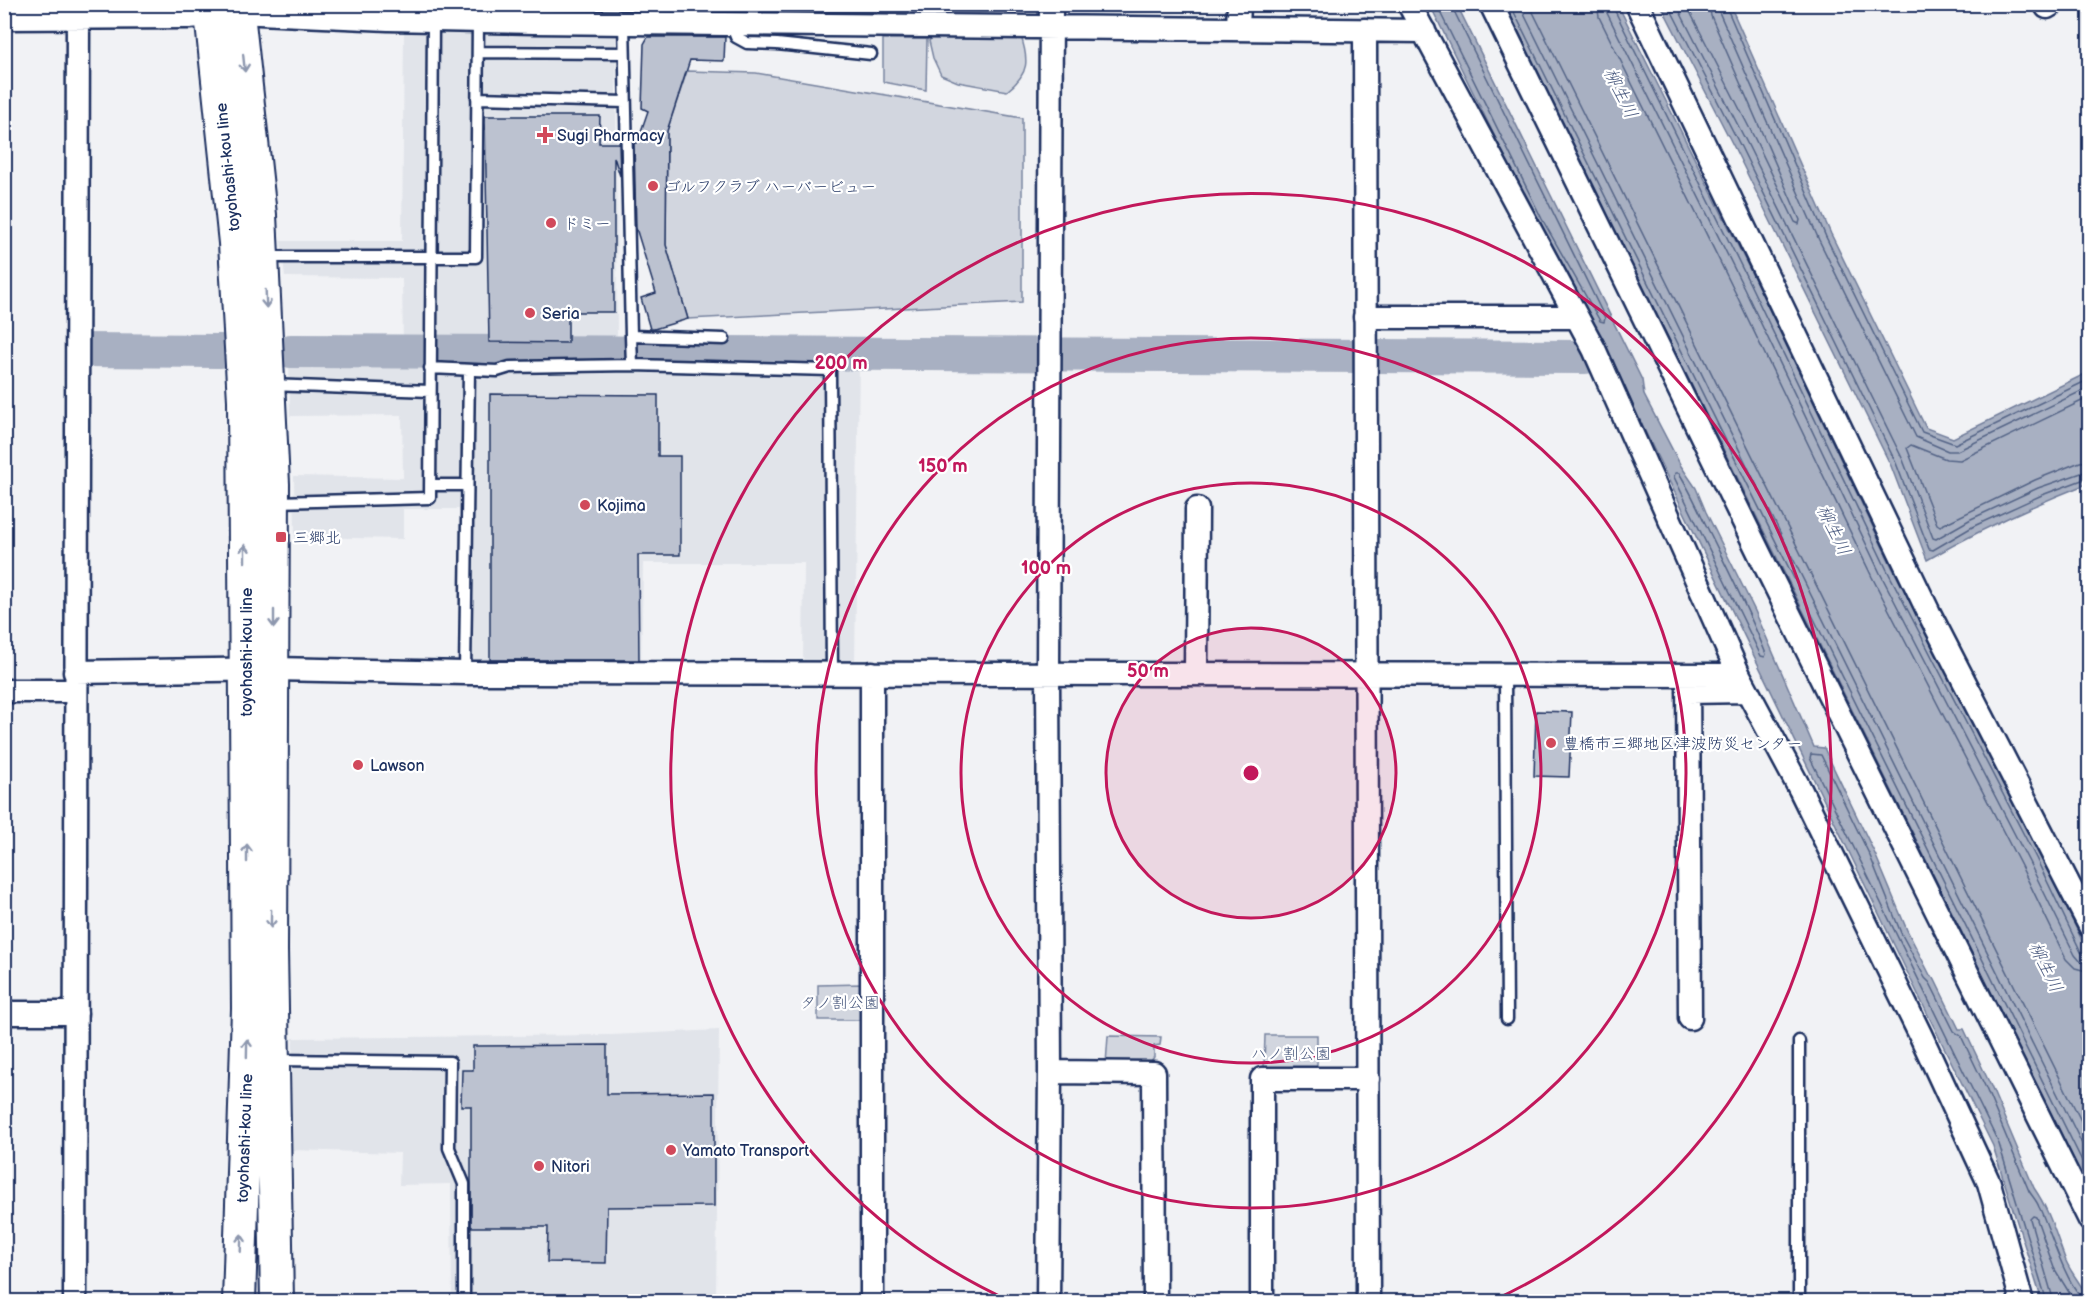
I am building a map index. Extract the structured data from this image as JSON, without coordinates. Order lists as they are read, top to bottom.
{
  "streets": {
    "main road": ["toyohashi-kou line"]
  },
  "water": ["柳生川"],
  "parks": ["タノ割公園", "ハノ割公園"],
  "places": {
    "health": ["Sugi Pharmacy"],
    "other": [
      "ゴルフクラブ ハーバービュー",
      "ドミー",
      "Seria",
      "Kojima",
      "豊橋市三郷地区津波防災センター",
      "Lawson",
      "Yamato Transport",
      "Nitori"
    ],
    "transit": ["三郷北"]
  },
  "rings": [
    "200 m",
    "150 m",
    "100 m",
    "50 m"
  ]
}
